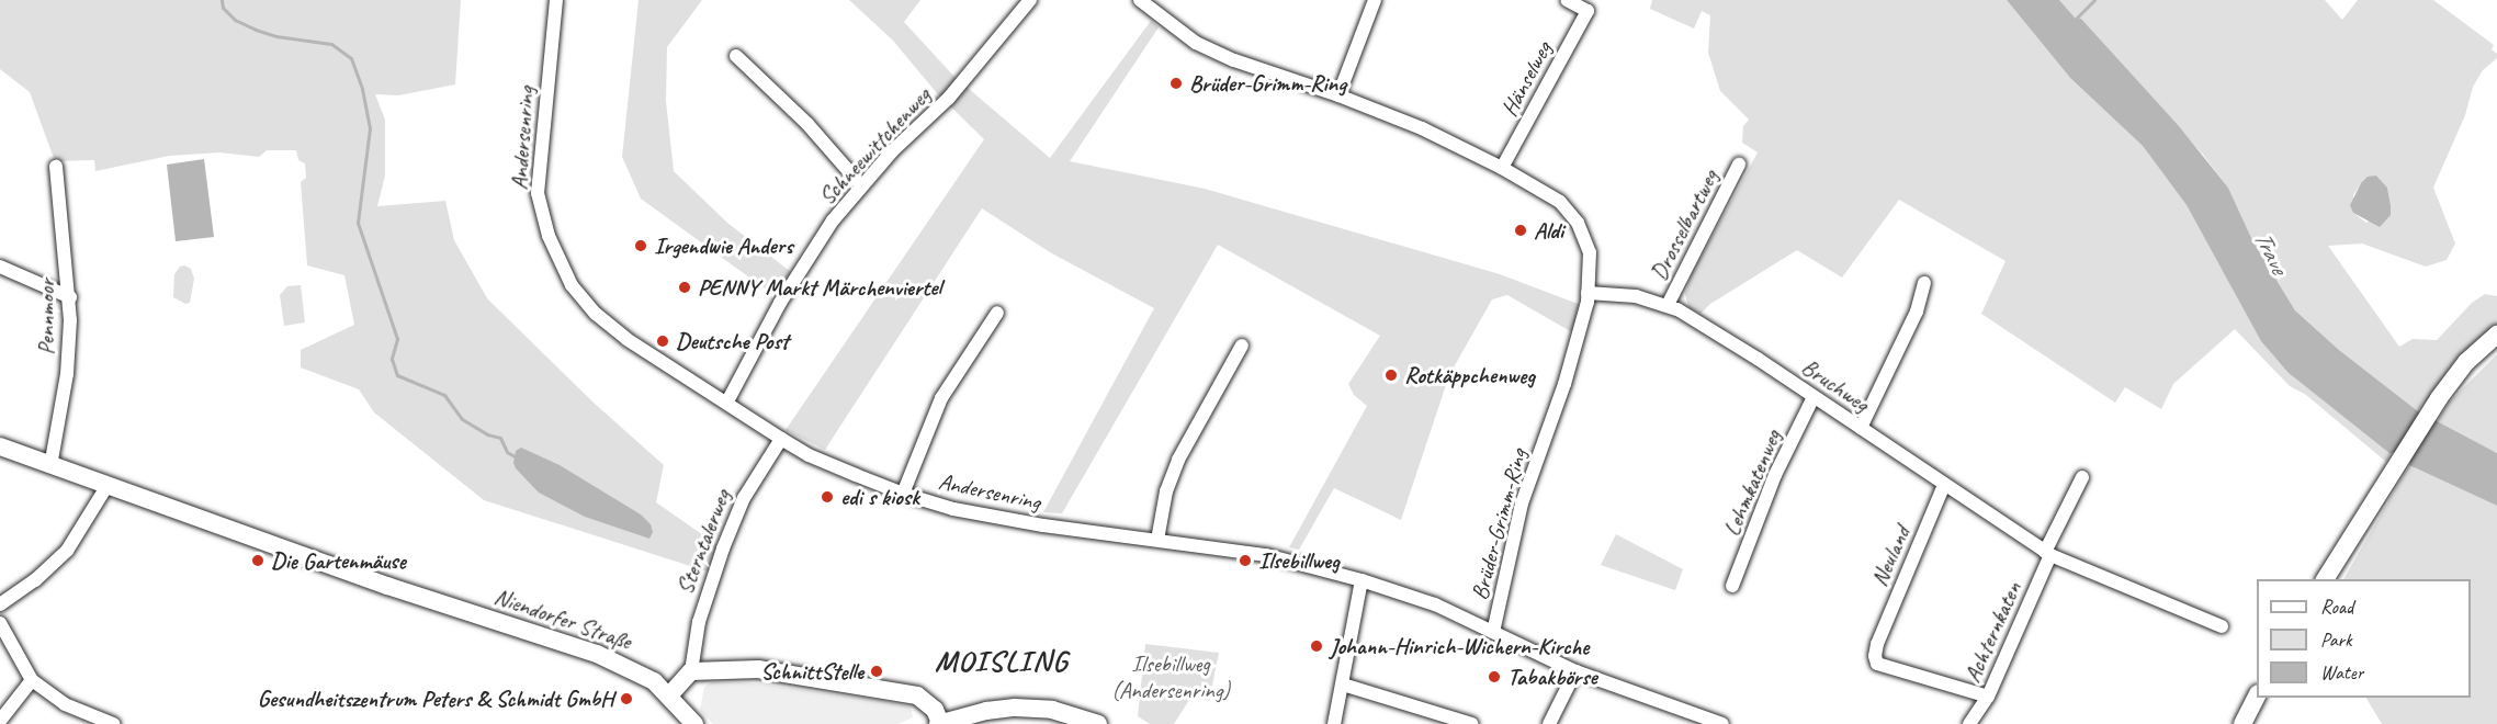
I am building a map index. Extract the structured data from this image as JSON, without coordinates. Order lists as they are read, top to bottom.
{
  "streets": {
    "main road": ["Niendorfer Straße"],
    "street": [
      "Hänselweg",
      "Andersenring",
      "Schneewittchenweg",
      "Drosselbartweg",
      "Pennmoor",
      "Bruchweg",
      "Lehmkatenweg",
      "Brüder-Grimm-Ring",
      "Sterntalerweg",
      "Neuland",
      "Achternkaten"
    ]
  },
  "crossings": [
    ["Hänselweg", "Brüder-Grimm-Ring"],
    ["Andersenring", "Schneewittchenweg"],
    ["Andersenring", "Brüder-Grimm-Ring"],
    ["Andersenring", "Sterntalerweg"],
    ["Drosselbartweg", "Bruchweg"],
    ["Pennmoor", "Niendorfer Straße"],
    ["Bruchweg", "Lehmkatenweg"],
    ["Bruchweg", "Brüder-Grimm-Ring"],
    ["Bruchweg", "Neuland"],
    ["Bruchweg", "Achternkaten"],
    ["Neuland", "Achternkaten"]
  ],
  "districts": ["MOISLING"],
  "water": ["Trave"],
  "parks": ["Ilsebillweg (Andersenring)"],
  "places": [
    "Brüder-Grimm-Ring",
    "Aldi",
    "Irgendwie Anders",
    "PENNY Markt Märchenviertel",
    "Deutsche Post",
    "Rotkäppchenweg",
    "edi s kiosk",
    "Die Gartenmäuse",
    "Ilsebillweg",
    "Johann-Hinrich-Wichern-Kirche",
    "SchnittStelle",
    "Tabakbörse",
    "Gesundheitszentrum Peters & Schmidt GmbH"
  ],
  "legend": ["Road", "Park", "Water"]
}
